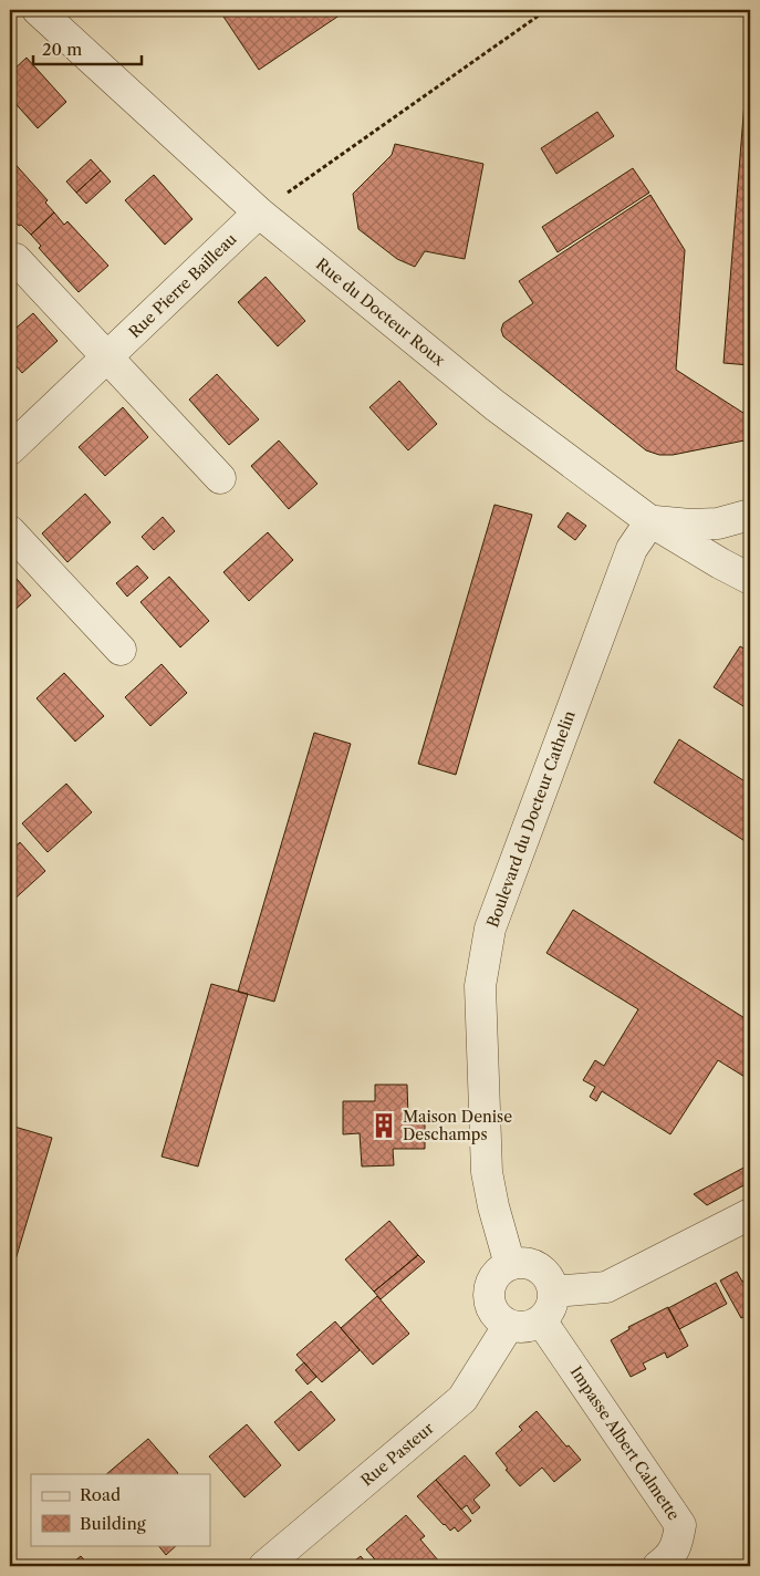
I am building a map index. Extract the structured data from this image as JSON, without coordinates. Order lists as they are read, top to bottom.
{
  "streets": {
    "street": [
      "Rue Pierre Bailleau",
      "Rue du Docteur Roux",
      "Boulevard du Docteur Cathelin",
      "Impasse Albert Calmette",
      "Rue Pasteur"
    ]
  },
  "crossings": [
    ["Rue Pierre Bailleau", "Rue du Docteur Roux"],
    ["Rue du Docteur Roux", "Boulevard du Docteur Cathelin"],
    ["Boulevard du Docteur Cathelin", "Impasse Albert Calmette"],
    ["Boulevard du Docteur Cathelin", "Rue Pasteur"],
    ["Impasse Albert Calmette", "Rue Pasteur"]
  ],
  "places": {
    "building": ["Maison Denise Deschamps"]
  },
  "legend": ["Road", "Building"],
  "scale_bar": "20 m"
}
